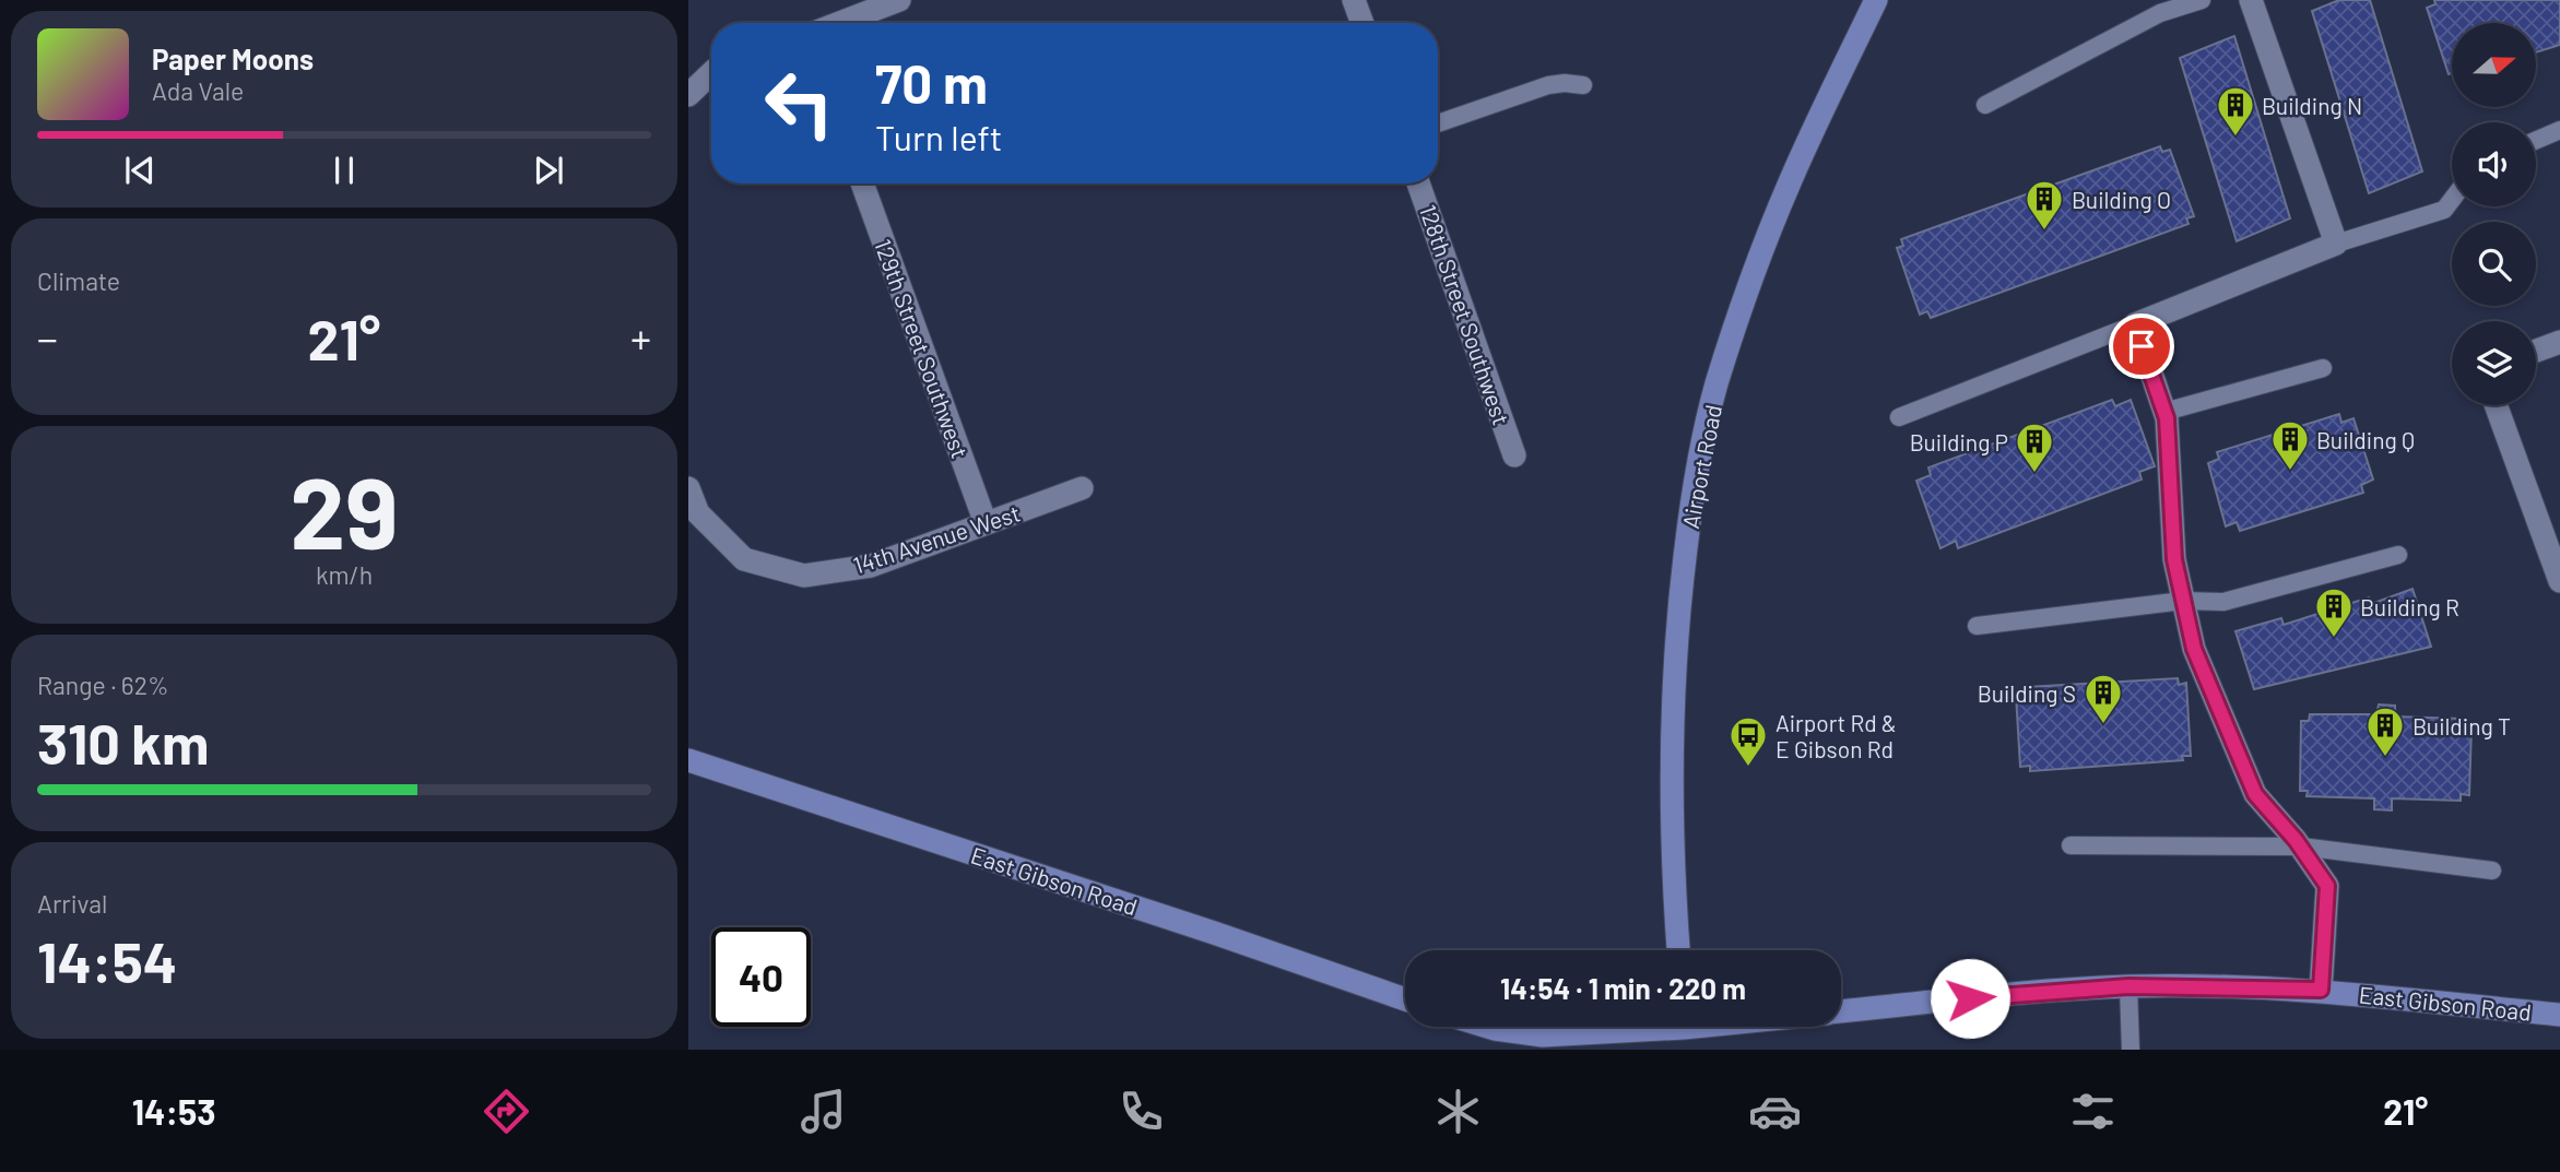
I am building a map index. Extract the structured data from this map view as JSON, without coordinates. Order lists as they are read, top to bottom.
{
  "streets": {
    "street": [
      "128th Street Southwest",
      "129th Street Southwest",
      "Airport Road",
      "14th Avenue West",
      "East Gibson Road"
    ]
  },
  "crossings": [
    ["129th Street Southwest", "14th Avenue West"]
  ],
  "places": {
    "building": [
      "Building N",
      "Building O",
      "Building Q",
      "Building P",
      "Building R",
      "Building S",
      "Building T"
    ],
    "bus stop": ["Airport Rd & E Gibson Rd"]
  },
  "north": "right",
  "page": {
    "turn": ["70 m", "Turn left"],
    "song": ["Paper Moons", "Ada Vale"],
    "tile": [
      "Climate",
      ["29", "km/h"],
      ["Range · 62%", "310 km"],
      ["Arrival", "14:54"]
    ],
    "heat": ["−", "21°", "+"],
    "limit": "40",
    "trip": "14:54 · 1 min · 220 m",
    "tabs": ["14:53", "21°"]
  }
}
